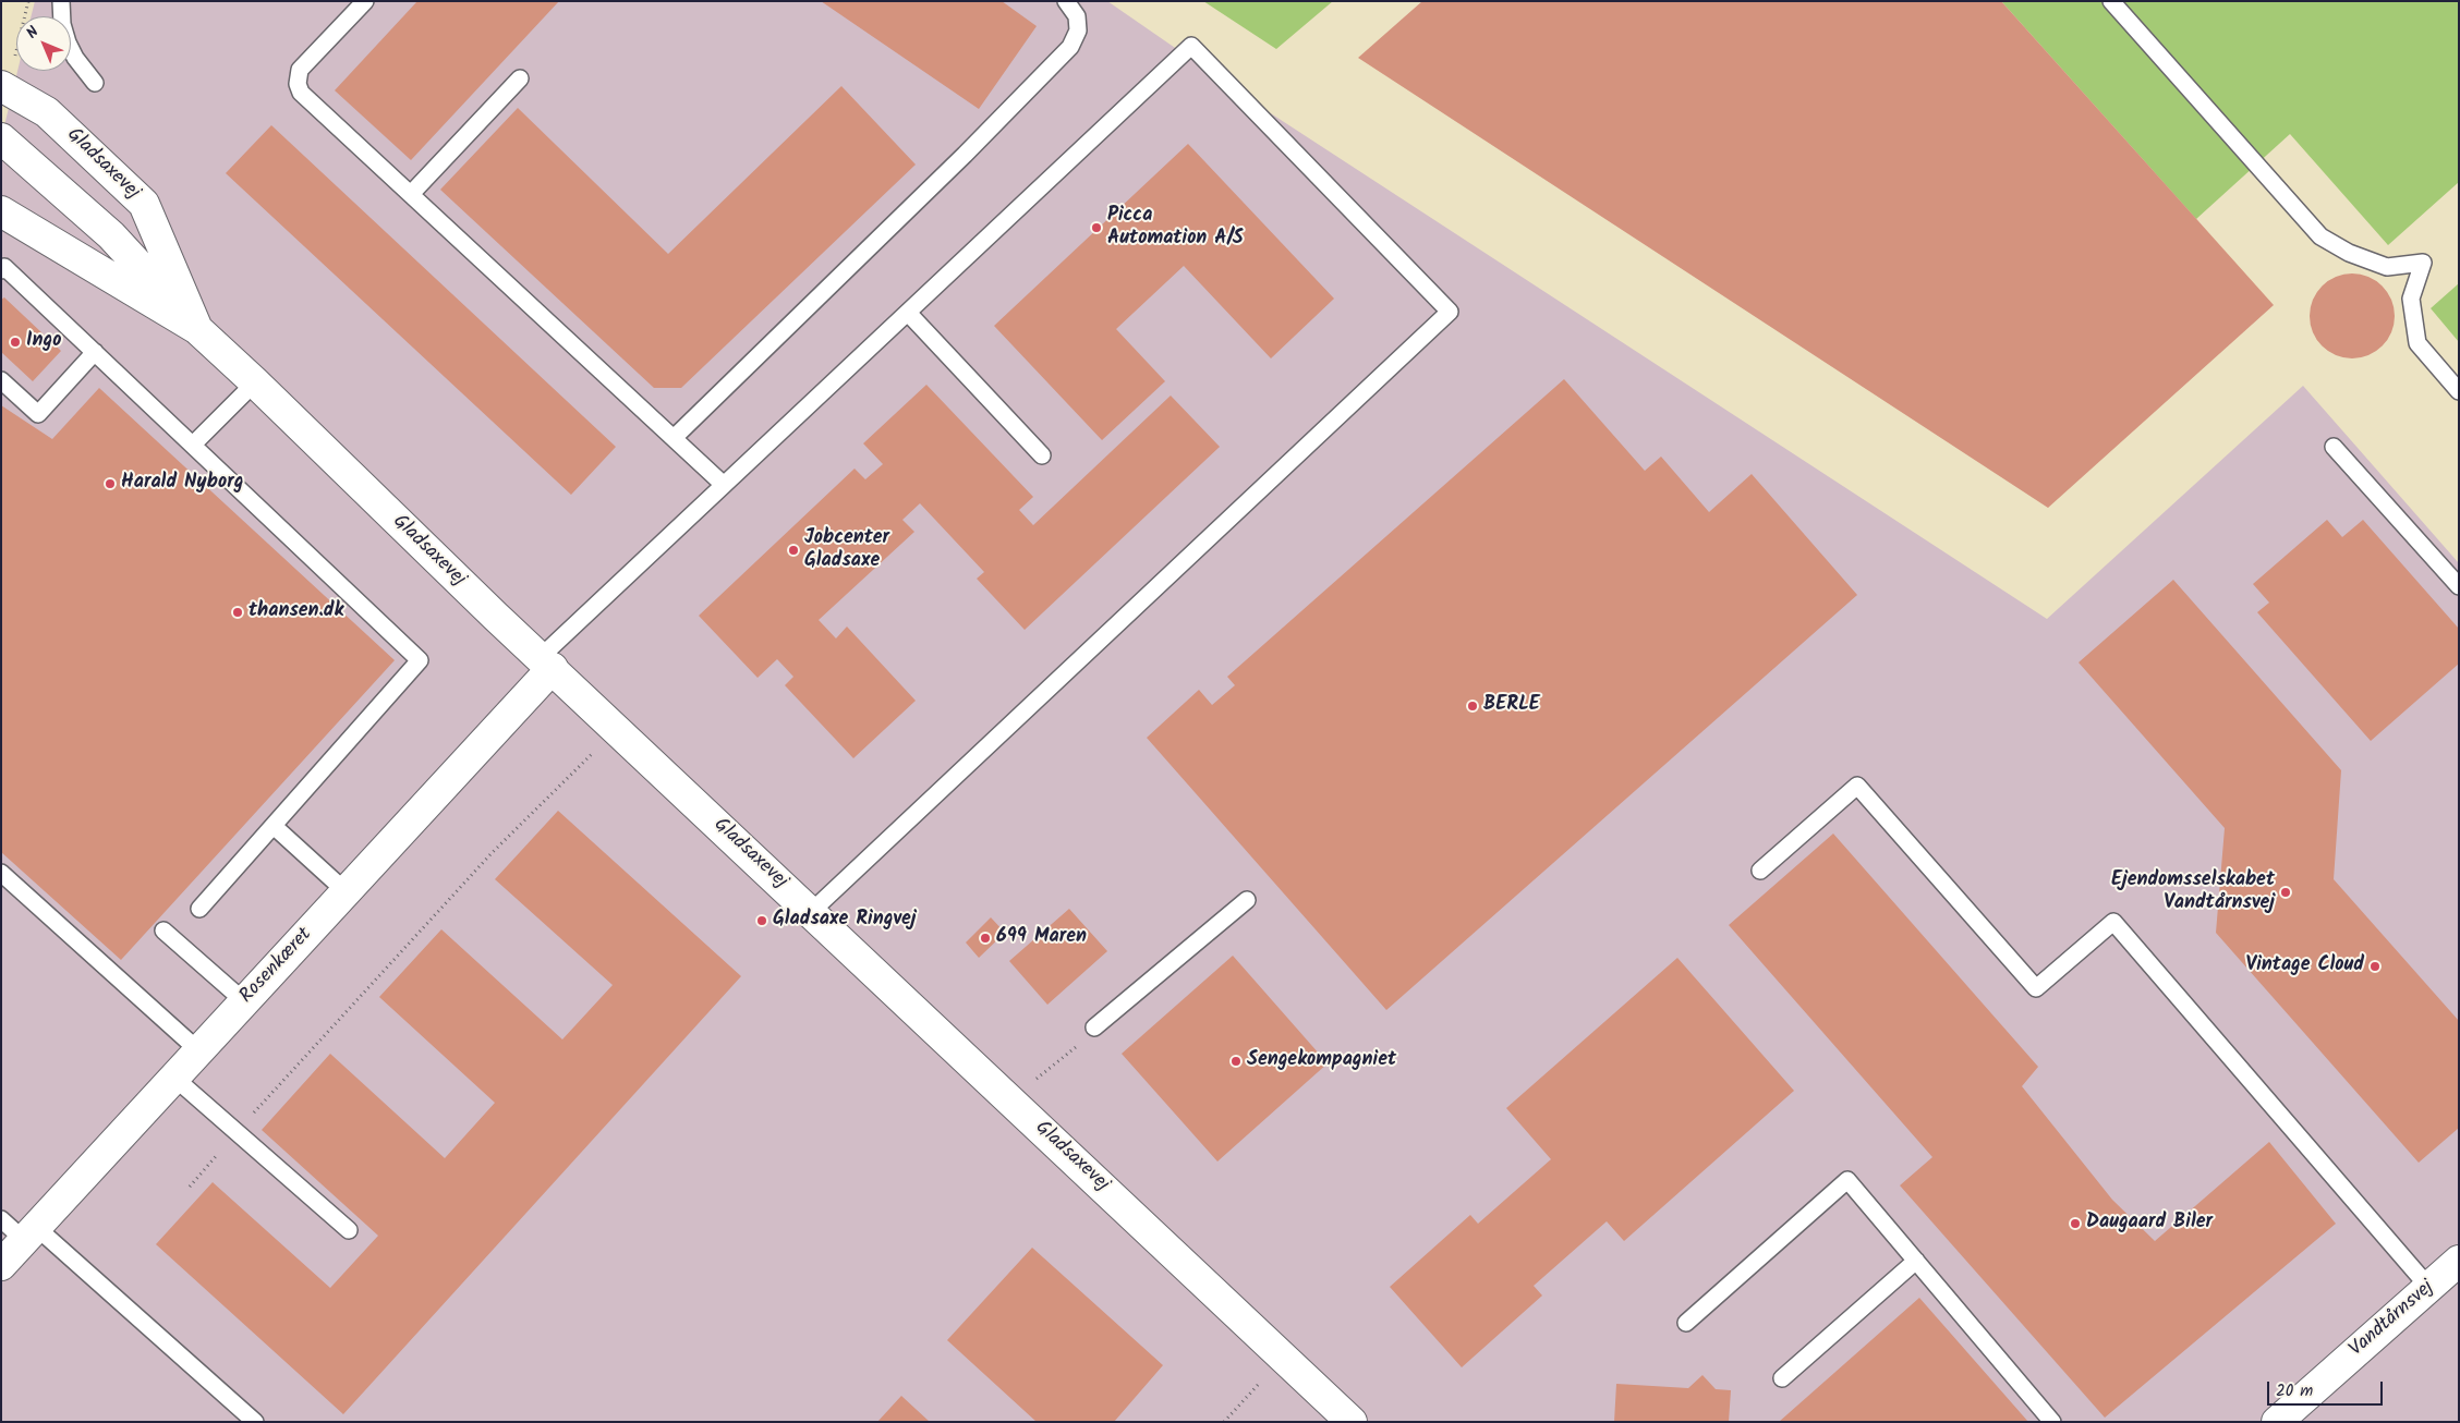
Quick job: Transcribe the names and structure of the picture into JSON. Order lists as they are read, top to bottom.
{
  "streets": {
    "street": ["Gladsaxevej", "Rosenkæret", "Vandtårnsvej"]
  },
  "crossings": [
    ["Gladsaxevej", "Rosenkæret"]
  ],
  "places": [
    "Picca Automation A/S",
    "Ingo",
    "Harald Nyborg",
    "Jobcenter Gladsaxe",
    "thansen.dk",
    "BERLE",
    "Ejendomsselskabet Vandtårnsvej",
    "Gladsaxe Ringvej",
    "699 Maren",
    "Vintage Cloud",
    "Sengekompagniet",
    "Daugaard Biler"
  ],
  "scale_bar": "20 m",
  "north": "top left"
}
